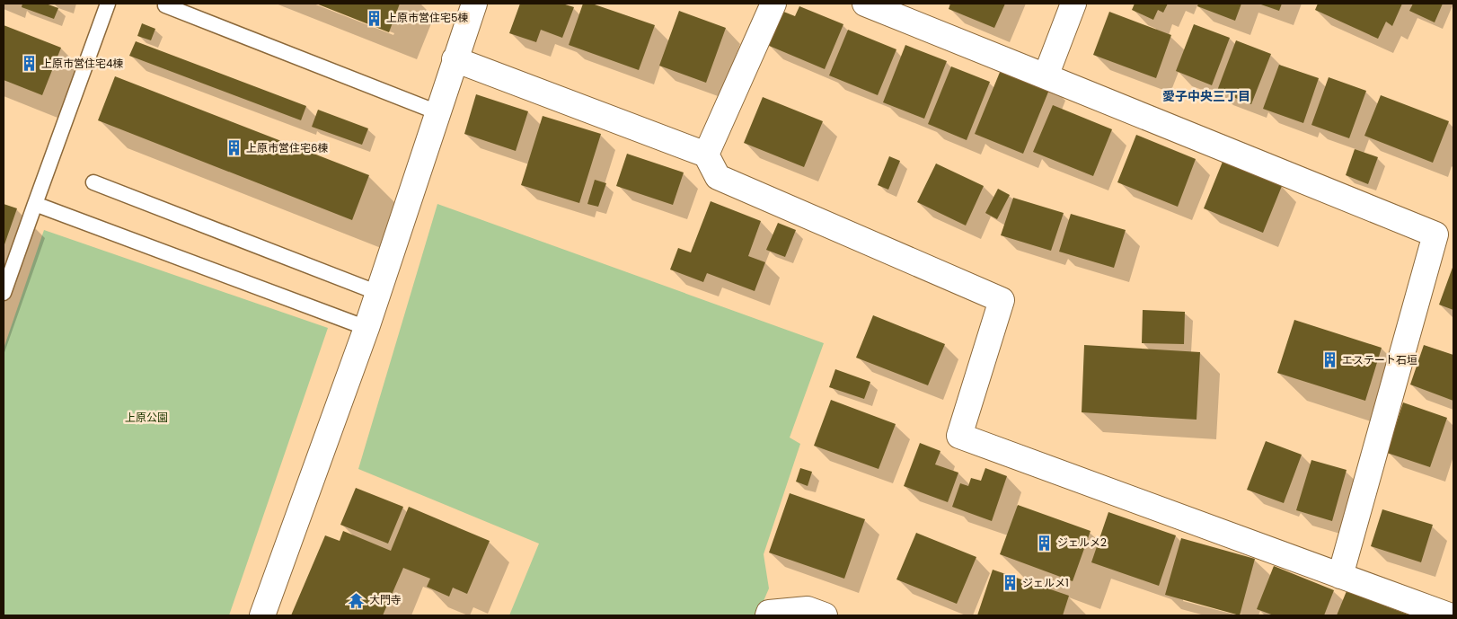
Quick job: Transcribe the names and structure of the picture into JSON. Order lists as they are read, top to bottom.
{
  "districts": ["愛子中央三丁目"],
  "parks": ["上原公園"],
  "places": {
    "building": [
      "上原市営住宅5棟",
      "上原市営住宅4棟",
      "上原市営住宅6棟",
      "エステート石垣",
      "ジェルメ2",
      "ジェルメ1"
    ],
    "temple": ["大門寺"]
  }
}
